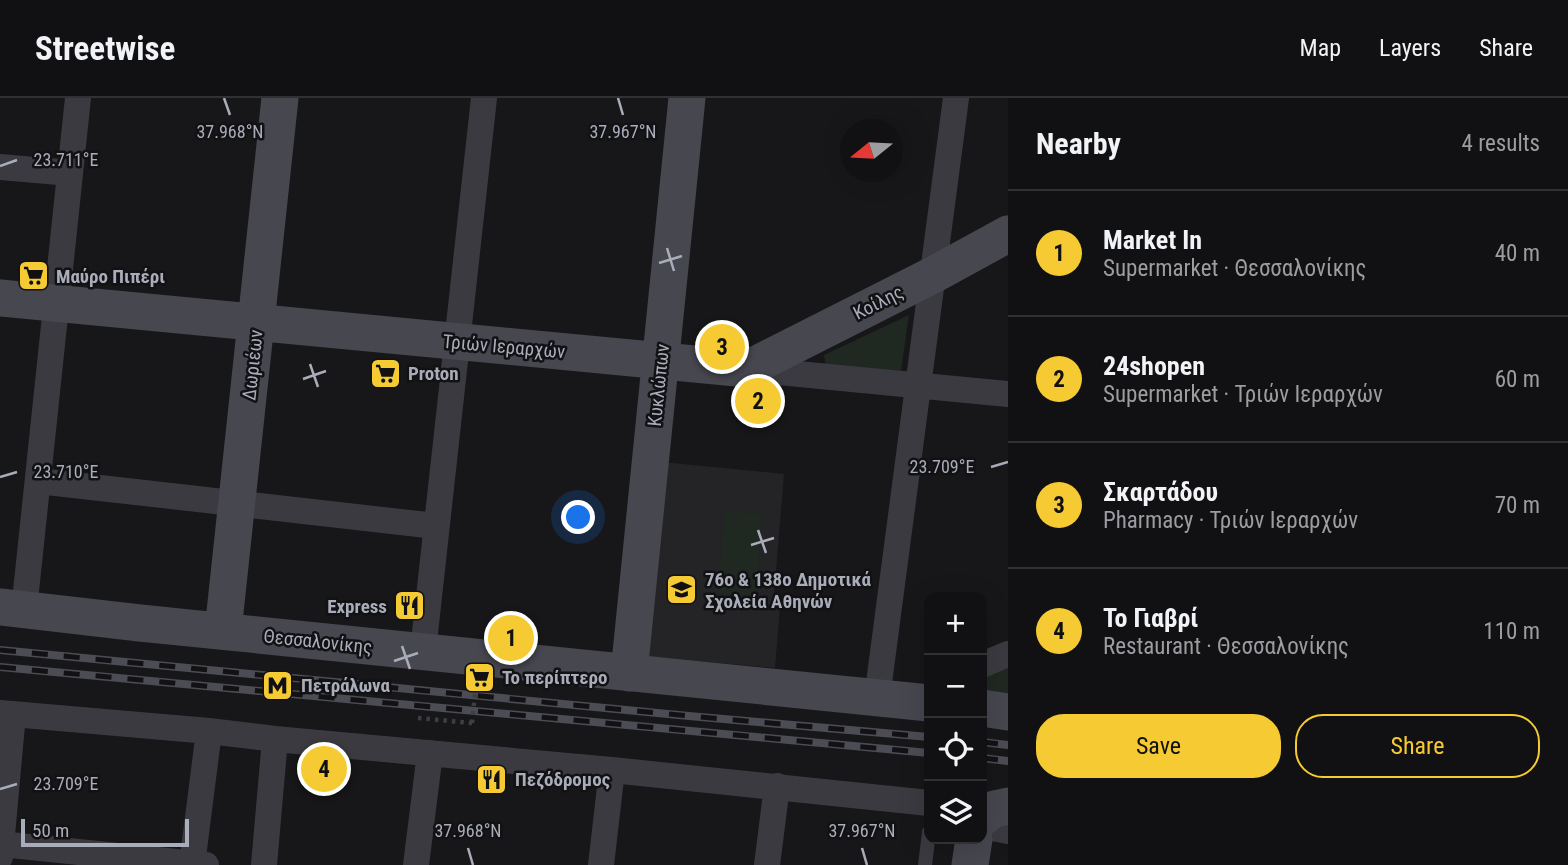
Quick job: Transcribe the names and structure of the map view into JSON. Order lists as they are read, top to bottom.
{
  "streets": {
    "street": [
      "Κοίλης",
      "Τριών Ιεραρχών",
      "Δωριέων",
      "Κυκλώπων",
      "Θεσσαλονίκης"
    ]
  },
  "crossings": [
    ["Κοίλης", "Τριών Ιεραρχών"],
    ["Τριών Ιεραρχών", "Δωριέων"],
    ["Τριών Ιεραρχών", "Κυκλώπων"],
    ["Δωριέων", "Θεσσαλονίκης"],
    ["Κυκλώπων", "Θεσσαλονίκης"]
  ],
  "places": {
    "supermarket": ["Μαύρο Πιπέρι", "Proton", "Το περίπτερο"],
    "school or university": ["76ο & 138ο Δημοτικά Σχολεία Αθηνών"],
    "restaurant": ["Express", "Πεζόδρομος"],
    "metro station": ["Πετράλωνα"]
  },
  "scale_bar": "50 m",
  "north": "left",
  "page": {
    "header": "Streetwise",
    "nav": ["Map", "Layers", "Share"],
    "heading": ["Nearby", "4 results"],
    "list": [
      {
        "mark": "1",
        "name": "Market In",
        "note": "Supermarket · Θεσσαλονίκης",
        "value": "40 m"
      },
      {
        "mark": "2",
        "name": "24shopen",
        "note": "Supermarket · Τριών Ιεραρχών",
        "value": "60 m"
      },
      {
        "mark": "3",
        "name": "Σκαρτάδου",
        "note": "Pharmacy · Τριών Ιεραρχών",
        "value": "70 m"
      },
      {
        "mark": "4",
        "name": "Το Γιαβρί",
        "note": "Restaurant · Θεσσαλονίκης",
        "value": "110 m"
      }
    ],
    "pins": [
      "3",
      "2",
      "1",
      "4"
    ],
    "map_buttons": ["+", "−"],
    "buttons": ["Save", "Share"],
    "scale": "50 m"
  },
  "coordinates": [
    "37.968°N",
    "37.967°N",
    "23.711°E",
    "23.709°E",
    "23.710°E"
  ]
}
